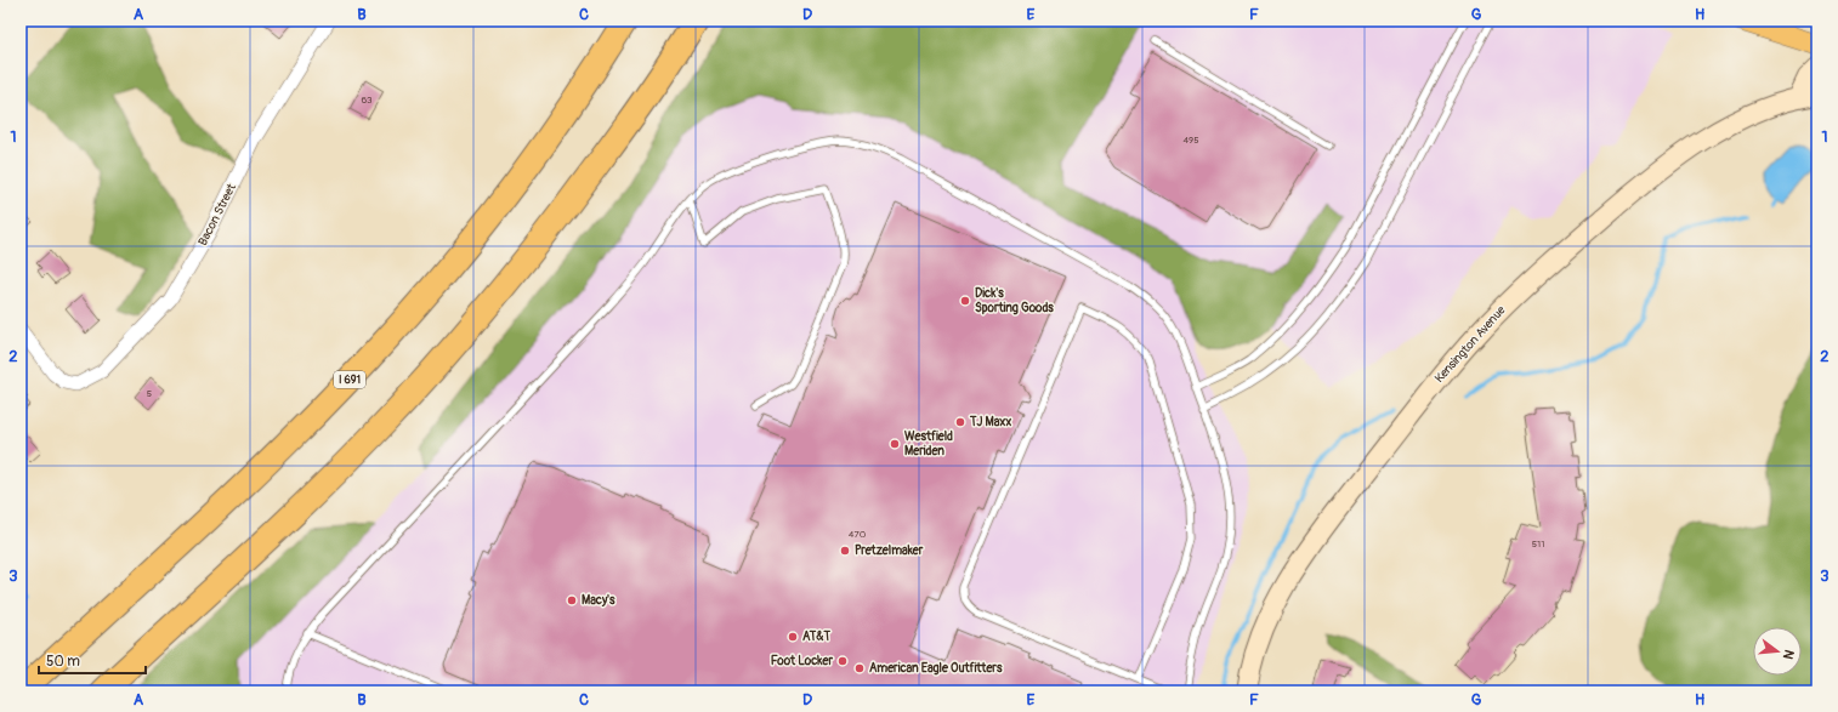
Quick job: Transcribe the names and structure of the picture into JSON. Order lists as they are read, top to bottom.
{
  "streets": {
    "highway": ["I 691"],
    "main road": ["Kensington Avenue"],
    "street": ["Bacon Street"]
  },
  "places": [
    "Dick's Sporting Goods",
    "TJ Maxx",
    "Westfield Meriden",
    "Pretzelmaker",
    "Macy's",
    "AT&T",
    "Foot Locker",
    "American Eagle Outfitters"
  ],
  "house_numbers": [
    "63",
    "495",
    "5",
    "470",
    "511"
  ],
  "scale_bar": "50 m",
  "north": "right",
  "grid": {
    "columns": [
      "A",
      "B",
      "C",
      "D",
      "E",
      "F",
      "G",
      "H"
    ],
    "rows": ["1", "2", "3"]
  }
}
